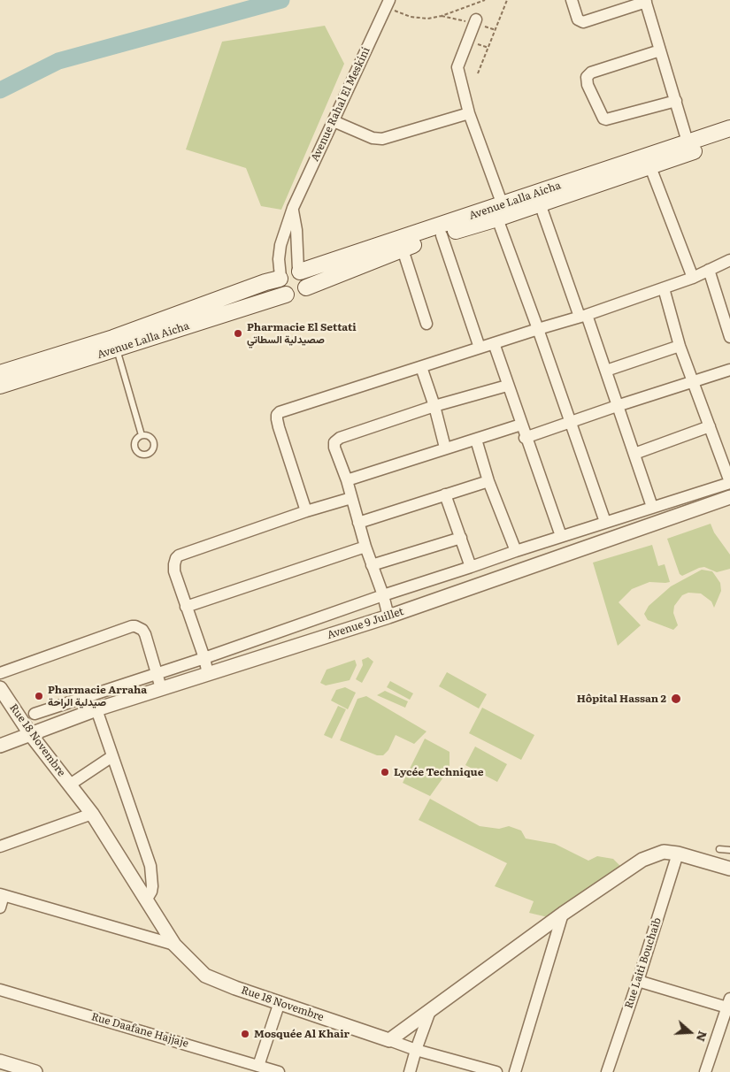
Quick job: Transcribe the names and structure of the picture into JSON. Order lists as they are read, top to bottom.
{
  "streets": {
    "main road": ["Avenue Lalla Aicha"],
    "street": [
      "Avenue Rahal El Meskini",
      "Avenue 9 Juillet",
      "Rue 18 Novembre",
      "Rue Laiti Bouchaib",
      "Rue Daafane Hajjaje"
    ]
  },
  "crossings": [
    ["Avenue Rahal El Meskini", "Avenue Lalla Aicha"],
    ["Avenue 9 Juillet", "Rue 18 Novembre"]
  ],
  "places": [
    "Pharmacie El Settati صصيدلية السطاتي",
    "Pharmacie Arraha صيدلية الراحة",
    "Hôpital Hassan 2",
    "Lycée Technique",
    "Mosquée Al Khair"
  ],
  "north": "right"
}
